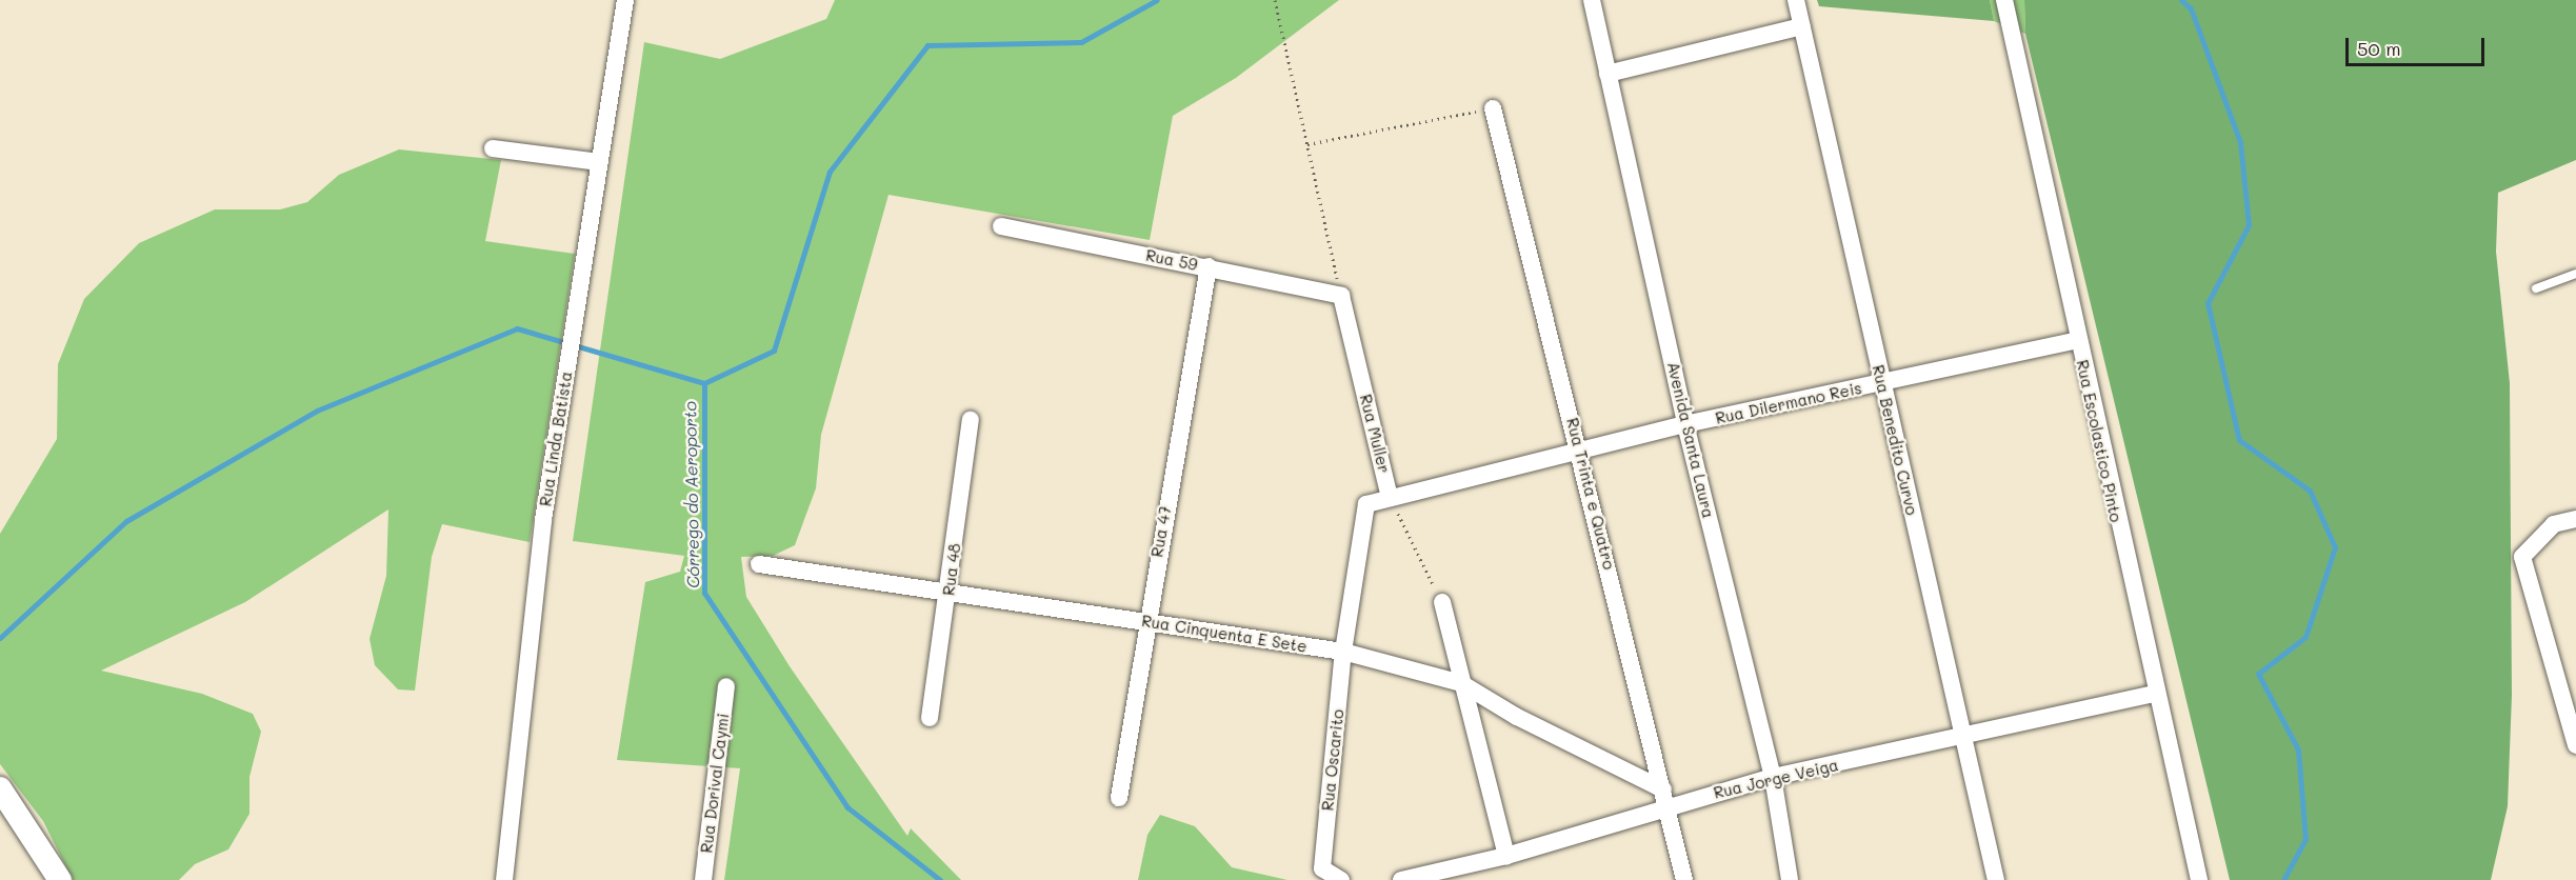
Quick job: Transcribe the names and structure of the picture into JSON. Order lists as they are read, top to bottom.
{
  "streets": {
    "street": [
      "Rua 59",
      "Rua Dilermano Reis",
      "Rua Muller",
      "Rua Linda Batista",
      "Avenida Santa Laura",
      "Rua Benedito Curvo",
      "Rua Escolastico Pinto",
      "Rua Trinta e Quatro",
      "Rua 47",
      "Rua 48",
      "Rua Cinquenta E Sete",
      "Rua Oscarito",
      "Rua Jorge Veiga",
      "Rua Dorival Caymi"
    ]
  },
  "crossings": [
    ["Rua 59", "Rua Muller"],
    ["Rua 59", "Rua 47"],
    ["Rua Dilermano Reis", "Rua Muller"],
    ["Rua Dilermano Reis", "Avenida Santa Laura"],
    ["Rua Dilermano Reis", "Rua Benedito Curvo"],
    ["Rua Dilermano Reis", "Rua Escolastico Pinto"],
    ["Rua Dilermano Reis", "Rua Trinta e Quatro"],
    ["Rua Dilermano Reis", "Rua Oscarito"],
    ["Rua Muller", "Rua Oscarito"],
    ["Avenida Santa Laura", "Rua Jorge Veiga"],
    ["Rua Benedito Curvo", "Rua Jorge Veiga"],
    ["Rua Escolastico Pinto", "Rua Jorge Veiga"],
    ["Rua Trinta e Quatro", "Rua Cinquenta E Sete"],
    ["Rua Trinta e Quatro", "Rua Jorge Veiga"],
    ["Rua 47", "Rua Cinquenta E Sete"],
    ["Rua 48", "Rua Cinquenta E Sete"],
    ["Rua Cinquenta E Sete", "Rua Oscarito"],
    ["Rua Cinquenta E Sete", "Rua Jorge Veiga"]
  ],
  "water": ["Córrego do Aeroporto"],
  "scale_bar": "50 m"
}
